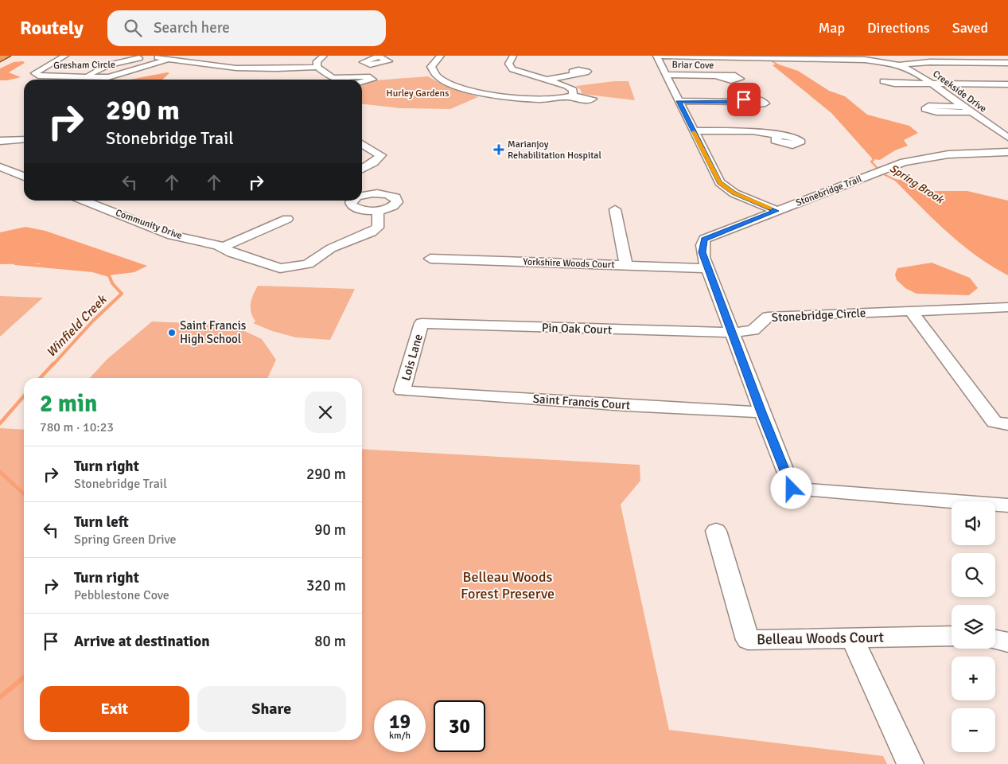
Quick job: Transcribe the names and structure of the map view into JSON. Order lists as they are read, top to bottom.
{
  "streets": {
    "street": [
      "Gresham Circle",
      "Briar Cove",
      "Creekside Drive",
      "Stonebridge Trail",
      "Community Drive",
      "Yorkshire Woods Court",
      "Stonebridge Circle",
      "Pin Oak Court",
      "Lois Lane",
      "Saint Francis Court",
      "Belleau Woods Court"
    ]
  },
  "crossings": [
    ["Stonebridge Trail", "Yorkshire Woods Court"],
    ["Stonebridge Trail", "Stonebridge Circle"],
    ["Stonebridge Trail", "Pin Oak Court"],
    ["Stonebridge Trail", "Saint Francis Court"],
    ["Stonebridge Circle", "Pin Oak Court"],
    ["Pin Oak Court", "Lois Lane"],
    ["Lois Lane", "Saint Francis Court"]
  ],
  "water": ["Spring Brook", "Winfield Creek"],
  "parks": ["Hurley Gardens", "Belleau Woods Forest Preserve"],
  "places": {
    "health": ["Marianjoy Rehabilitation Hospital"],
    "other": ["Saint Francis High School"]
  },
  "page": {
    "header": "Routely",
    "search": "Search here",
    "nav": ["Map", "Directions", "Saved"],
    "turn": ["290 m", "Stonebridge Trail"],
    "heading": ["2 min", "780 m · 10:23"],
    "list": [
      {
        "name": "Turn right",
        "note": "Stonebridge Trail",
        "value": "290 m"
      },
      {
        "name": "Turn left",
        "note": "Spring Green Drive",
        "value": "90 m"
      },
      {
        "name": "Turn right",
        "note": "Pebblestone Cove",
        "value": "320 m"
      },
      {
        "name": "Arrive at destination",
        "value": "80 m"
      }
    ],
    "map_buttons": ["+", "−"],
    "buttons": ["Exit", "Share"],
    "speed": "19 km/h",
    "limit": "30"
  }
}
